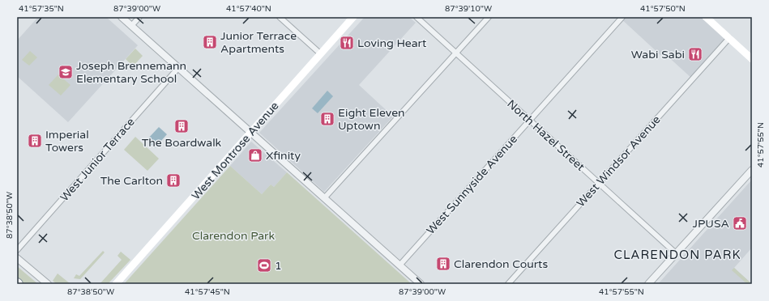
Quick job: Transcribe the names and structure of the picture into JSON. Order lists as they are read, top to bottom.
{
  "streets": {
    "main road": ["West Montrose Avenue"],
    "street": [
      "North Hazel Street",
      "West Junior Terrace",
      "West Windsor Avenue",
      "West Sunnyside Avenue"
    ]
  },
  "crossings": [
    ["North Hazel Street", "West Windsor Avenue"],
    ["North Hazel Street", "West Sunnyside Avenue"]
  ],
  "districts": ["CLARENDON PARK"],
  "parks": ["Clarendon Park"],
  "places": {
    "building": [
      "Junior Terrace Apartments",
      "Eight Eleven Uptown",
      "The Boardwalk",
      "Imperial Towers",
      "The Carlton",
      "Clarendon Courts"
    ],
    "restaurant": ["Loving Heart", "Wabi Sabi"],
    "school or university": ["Joseph Brennemann Elementary School"],
    "shop": ["Xfinity"],
    "public building": ["JPUSA"],
    "sports": ["1"]
  },
  "coordinates": [
    "41°57'35\"N",
    "87°39'00\"W",
    "41°57'40\"N",
    "87°39'10\"W",
    "41°57'50\"N",
    "41°57'55\"N",
    "87°38'50\"W",
    "41°57'45\"N"
  ]
}
